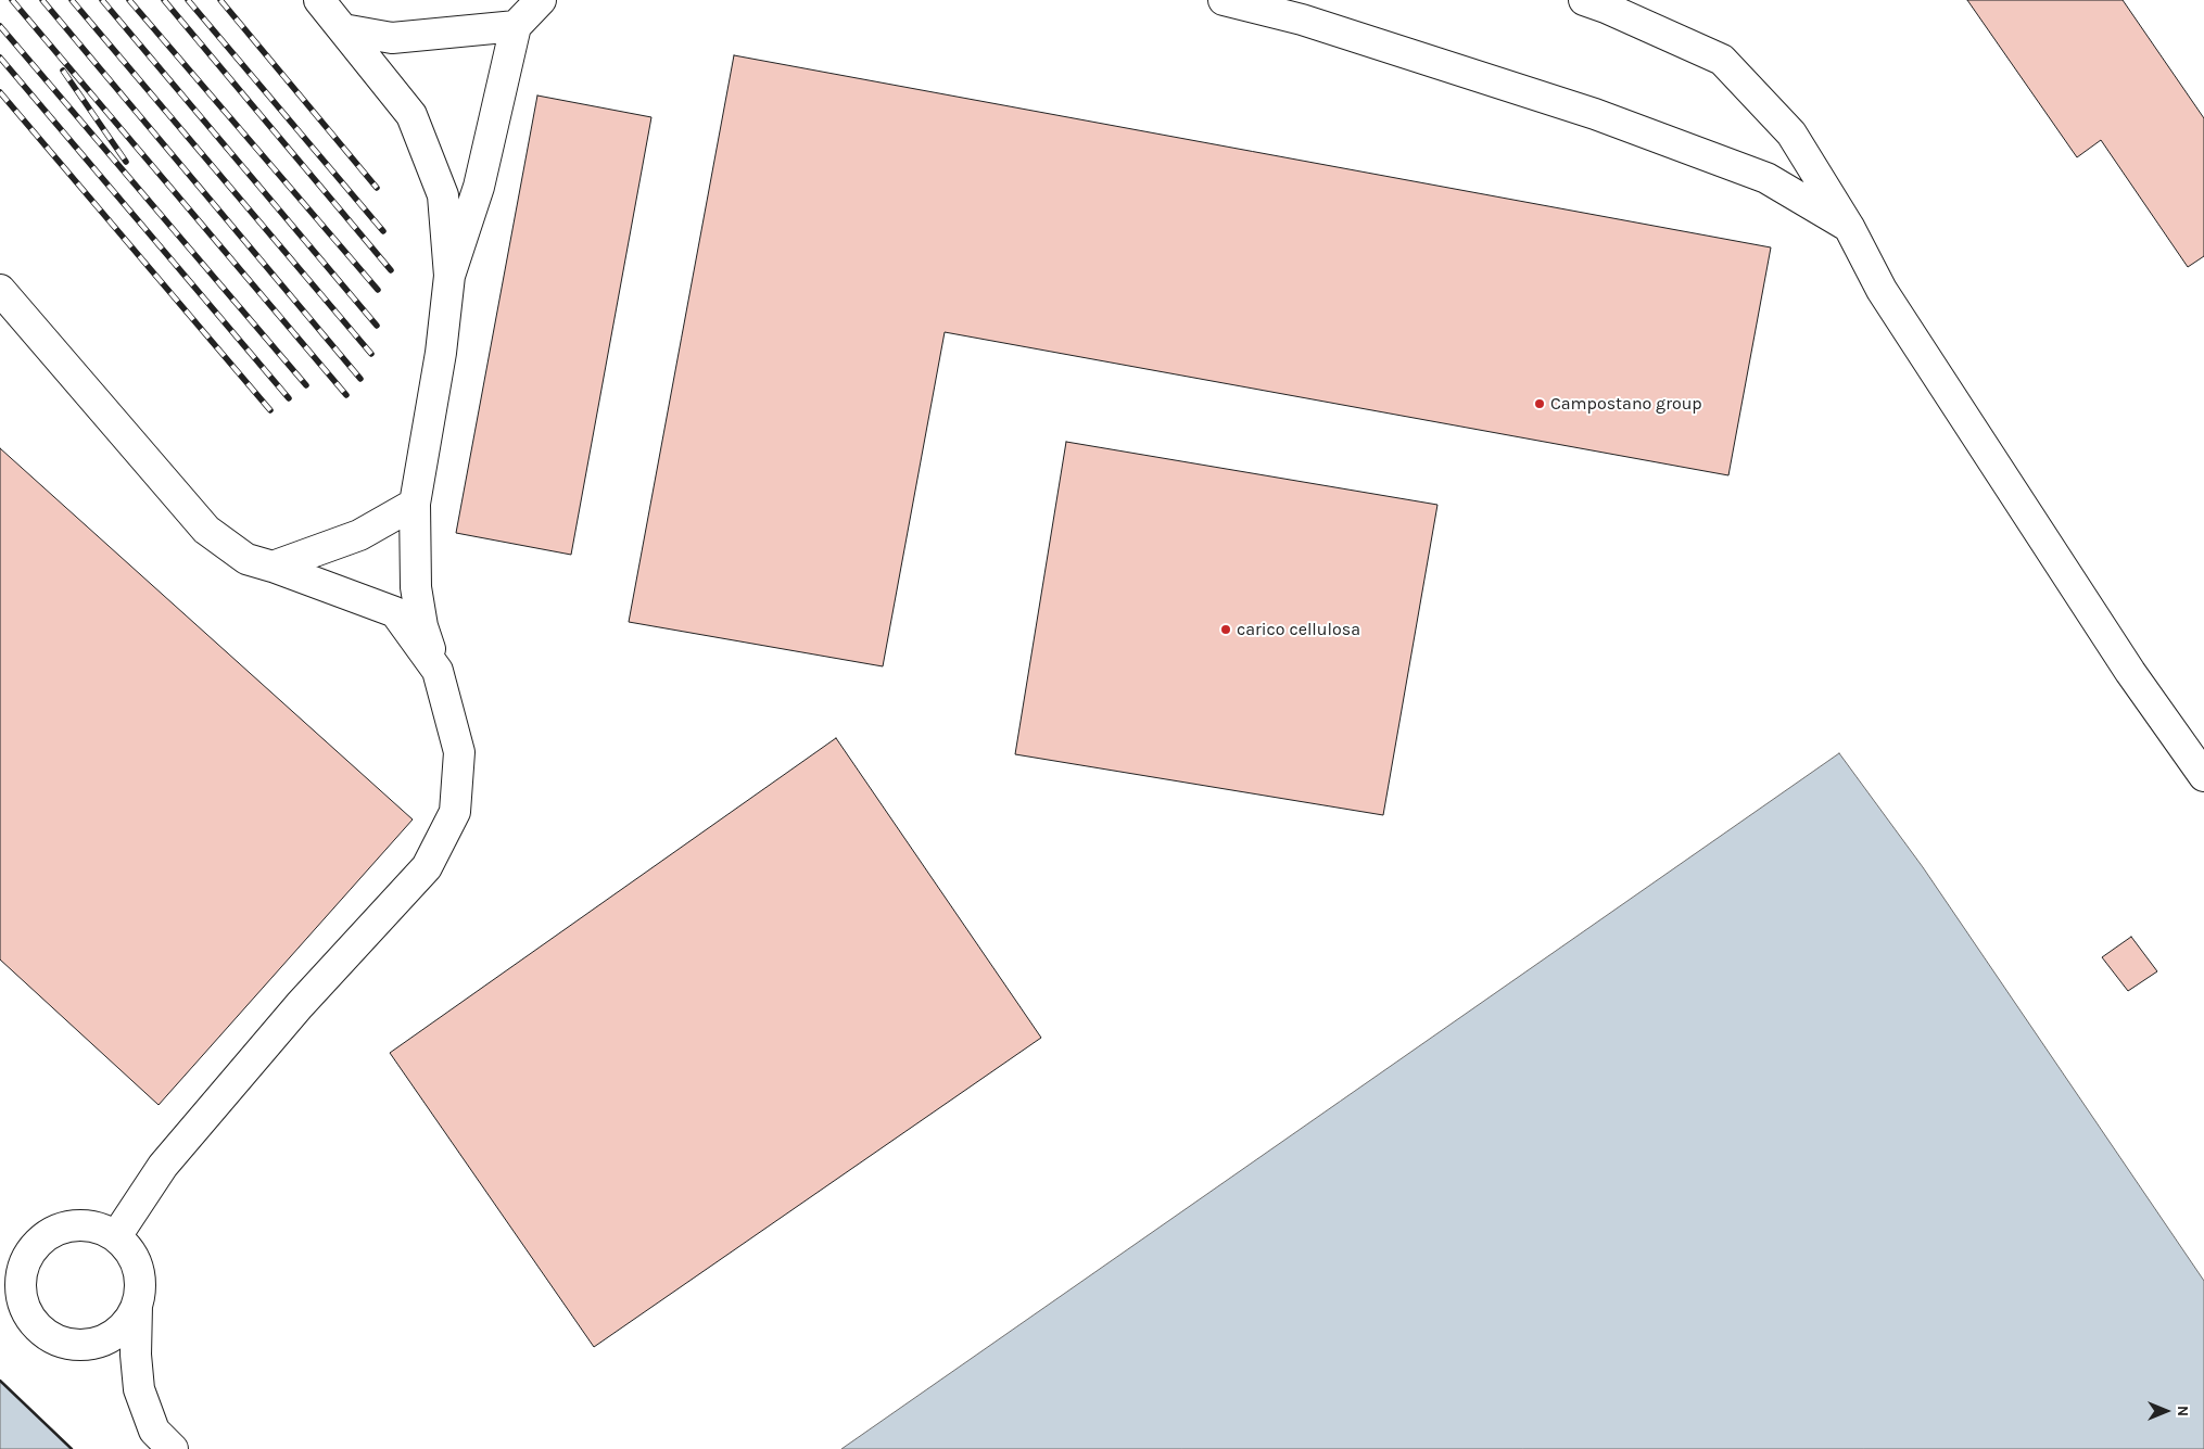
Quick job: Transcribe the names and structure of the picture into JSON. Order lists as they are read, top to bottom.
{
  "places": ["Campostano group", "carico cellulosa"],
  "north": "right"
}
